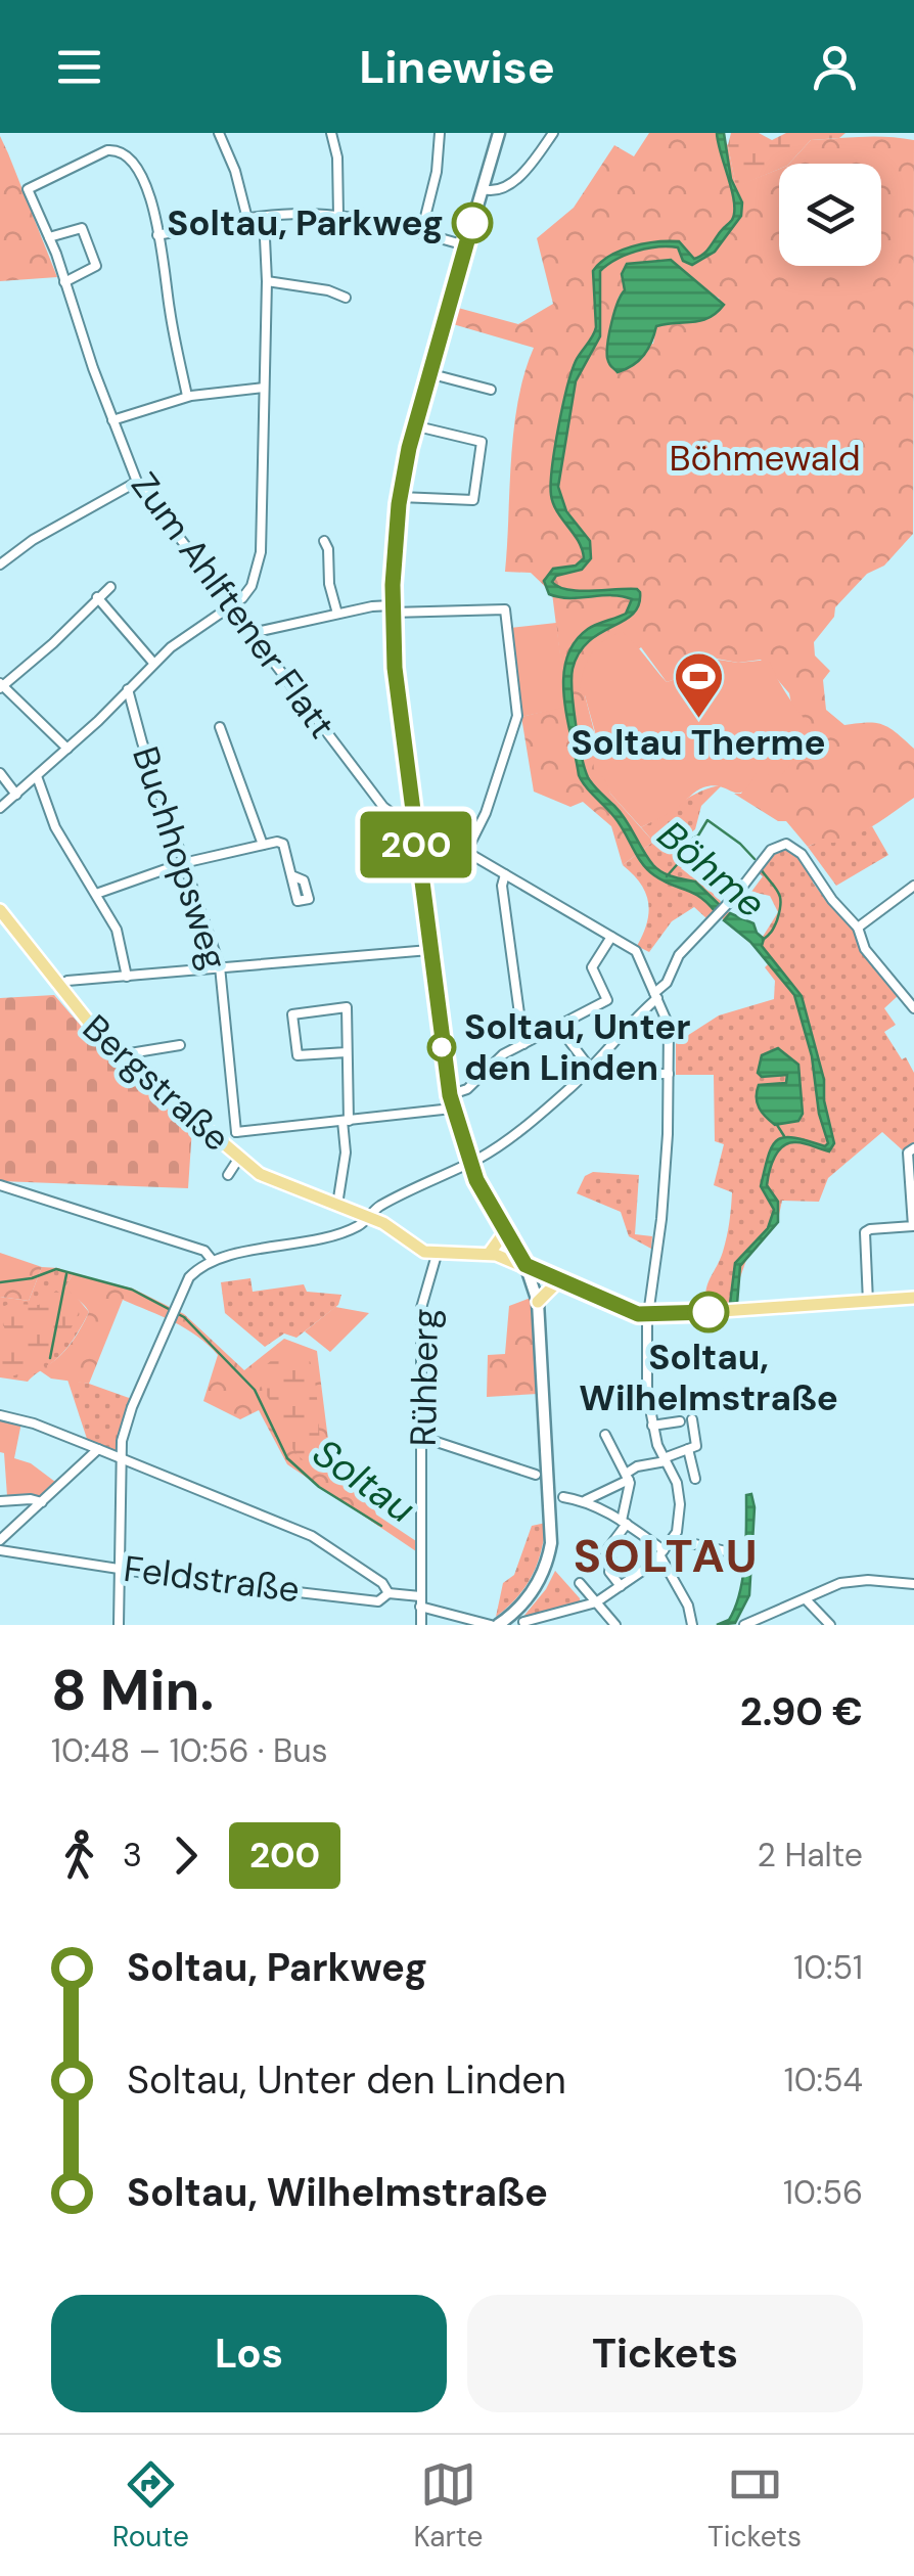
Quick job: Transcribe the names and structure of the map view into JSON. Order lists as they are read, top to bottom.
{
  "streets": {
    "main road": ["Bergstraße"],
    "street": [
      "Zum Ahlftener Flatt",
      "Buchhopsweg",
      "Rühberg",
      "Feldstraße"
    ]
  },
  "crossings": [
    ["Bergstraße", "Rühberg"],
    ["Rühberg", "Feldstraße"]
  ],
  "districts": ["SOLTAU"],
  "water": ["Böhme", "Soltau"],
  "parks": ["Böhmewald"],
  "places": {
    "other": ["Soltau, Parkweg", "Soltau, Unter den Linden", "Soltau, Wilhelmstraße"],
    "sports": ["Soltau Therme"]
  },
  "lines": ["bus line 200"],
  "page": {
    "header": "Linewise",
    "on_map": "200",
    "heading": ["8 Min.", "10:48 – 10:56 · Bus", "2.90 €"],
    "legs": ["3", "200", "2 Halte"],
    "list": [
      {
        "name": "Soltau, Parkweg",
        "value": "10:51"
      },
      {
        "name": "Soltau, Unter den Linden",
        "value": "10:54"
      },
      {
        "name": "Soltau, Wilhelmstraße",
        "value": "10:56"
      }
    ],
    "buttons": ["Los", "Tickets"],
    "tabs": ["Route", "Karte", "Tickets"]
  }
}
